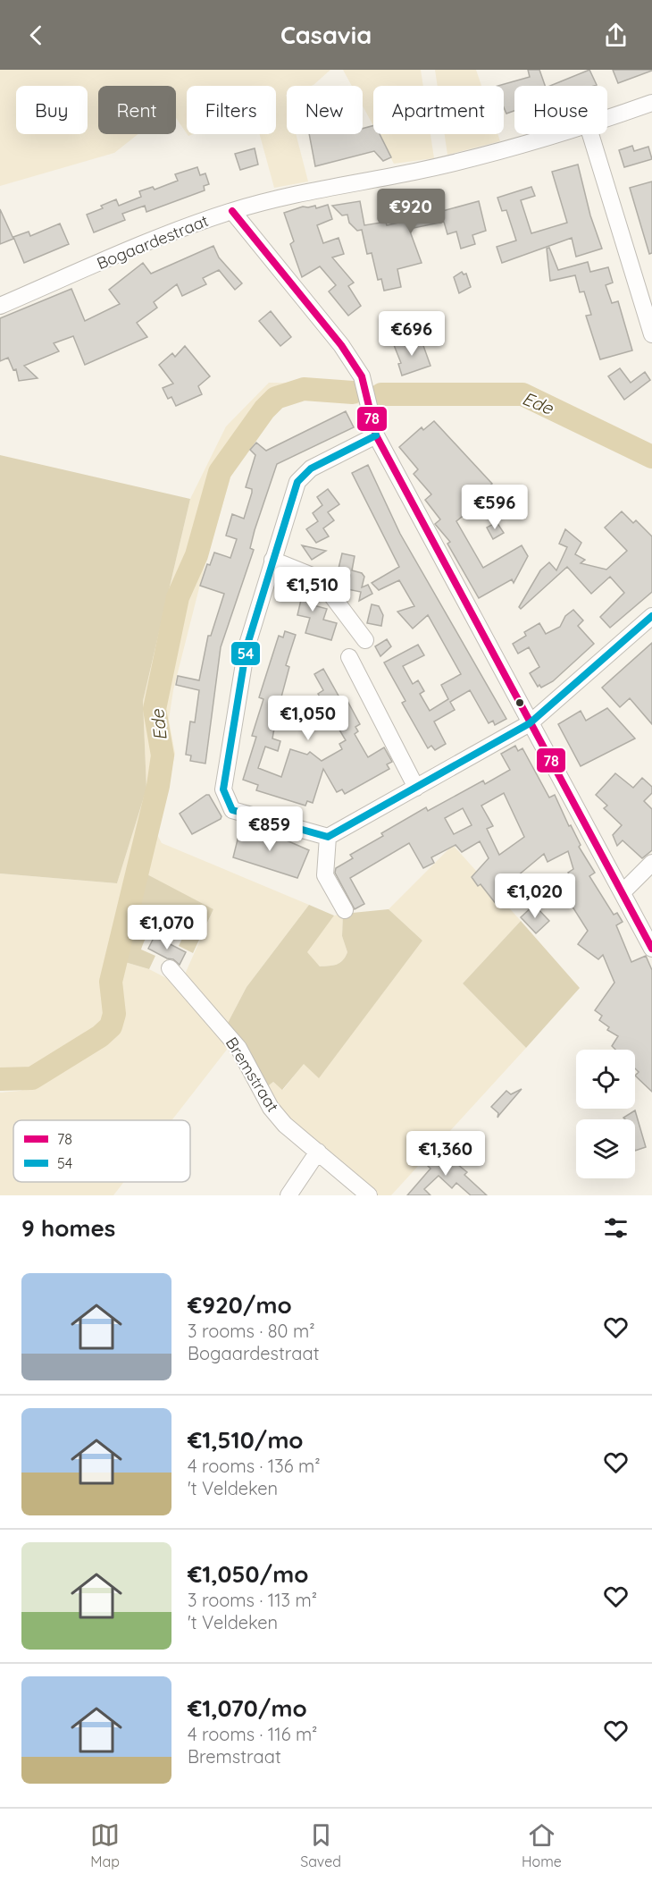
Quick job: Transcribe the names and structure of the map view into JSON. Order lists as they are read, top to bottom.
{
  "streets": {
    "street": ["Bogaardestraat", "Bremstraat"]
  },
  "water": ["Ede"],
  "lines": ["transit line 78", "transit line 54"],
  "legend": ["78", "54"],
  "page": {
    "header": "Casavia",
    "chip": [
      "Buy",
      "Rent",
      "Filters",
      "New",
      "Apartment",
      "House"
    ],
    "price": [
      "€920",
      "€696",
      "€596",
      "€1,510",
      "€1,050",
      "€859",
      "€1,020",
      "€1,070",
      "€1,360"
    ],
    "heading": "9 homes",
    "list": [
      {
        "name": "€920/mo",
        "note": "3 rooms · 80 m² · Bogaardestraat"
      },
      {
        "name": "€1,510/mo",
        "note": "4 rooms · 136 m² · 't Veldeken"
      },
      {
        "name": "€1,050/mo",
        "note": "3 rooms · 113 m² · 't Veldeken"
      },
      {
        "name": "€1,070/mo",
        "note": "4 rooms · 116 m² · Bremstraat"
      }
    ],
    "tabs": ["Map", "Saved", "Home"]
  }
}
